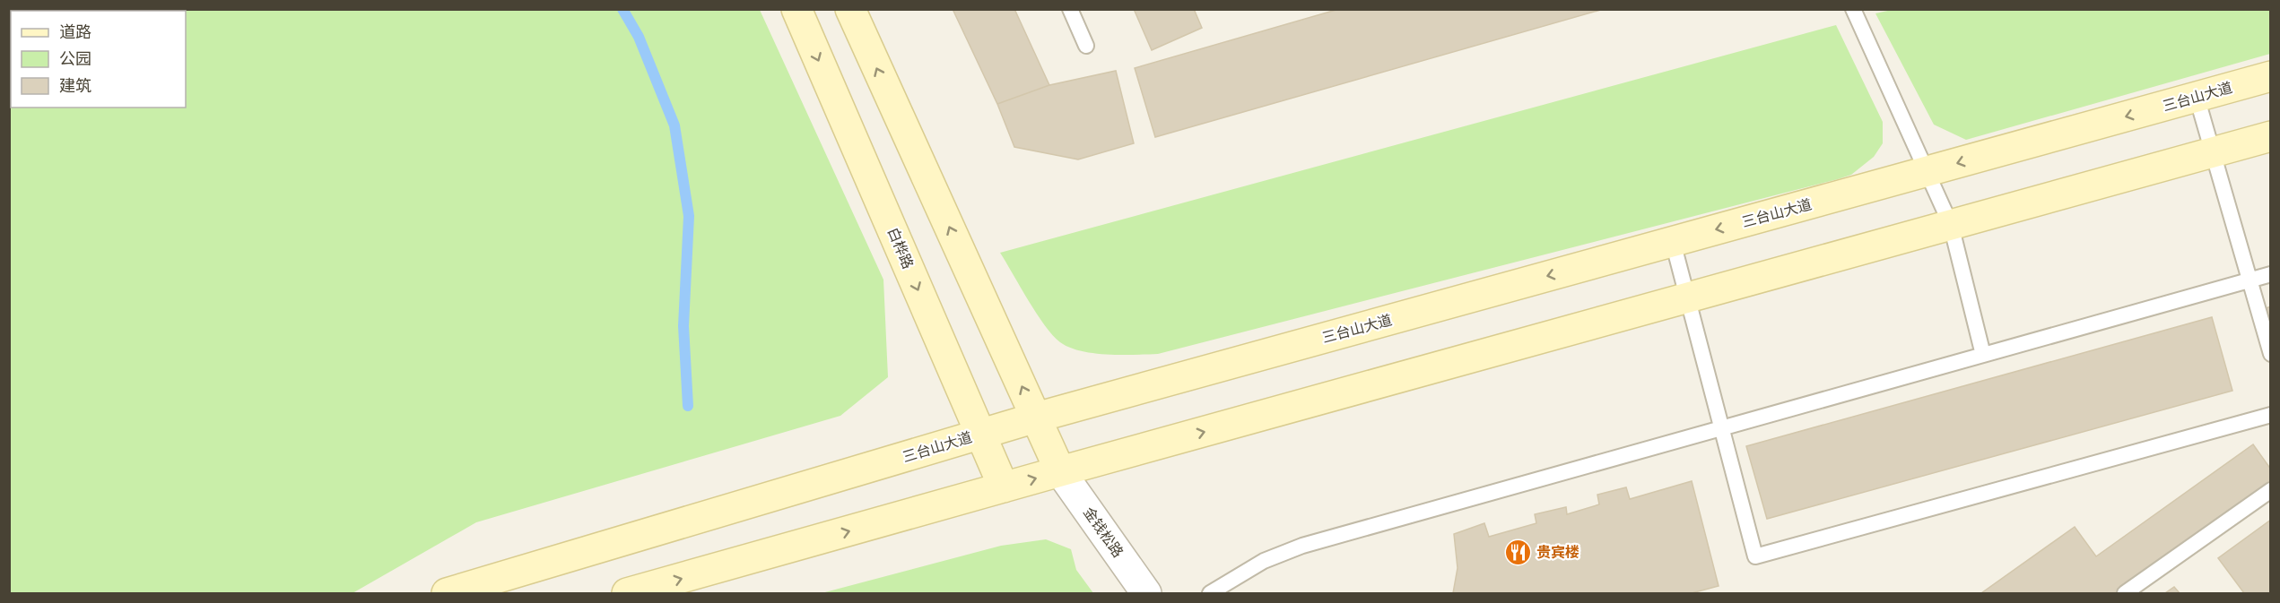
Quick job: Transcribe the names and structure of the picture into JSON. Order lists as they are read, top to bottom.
{
  "streets": {
    "main road": ["三台山大道", "白桦路"],
    "street": ["金钱松路"]
  },
  "crossings": [
    ["三台山大道", "白桦路"]
  ],
  "places": {
    "restaurant": ["贵宾楼"]
  },
  "legend": ["道路", "公园", "建筑"]
}
